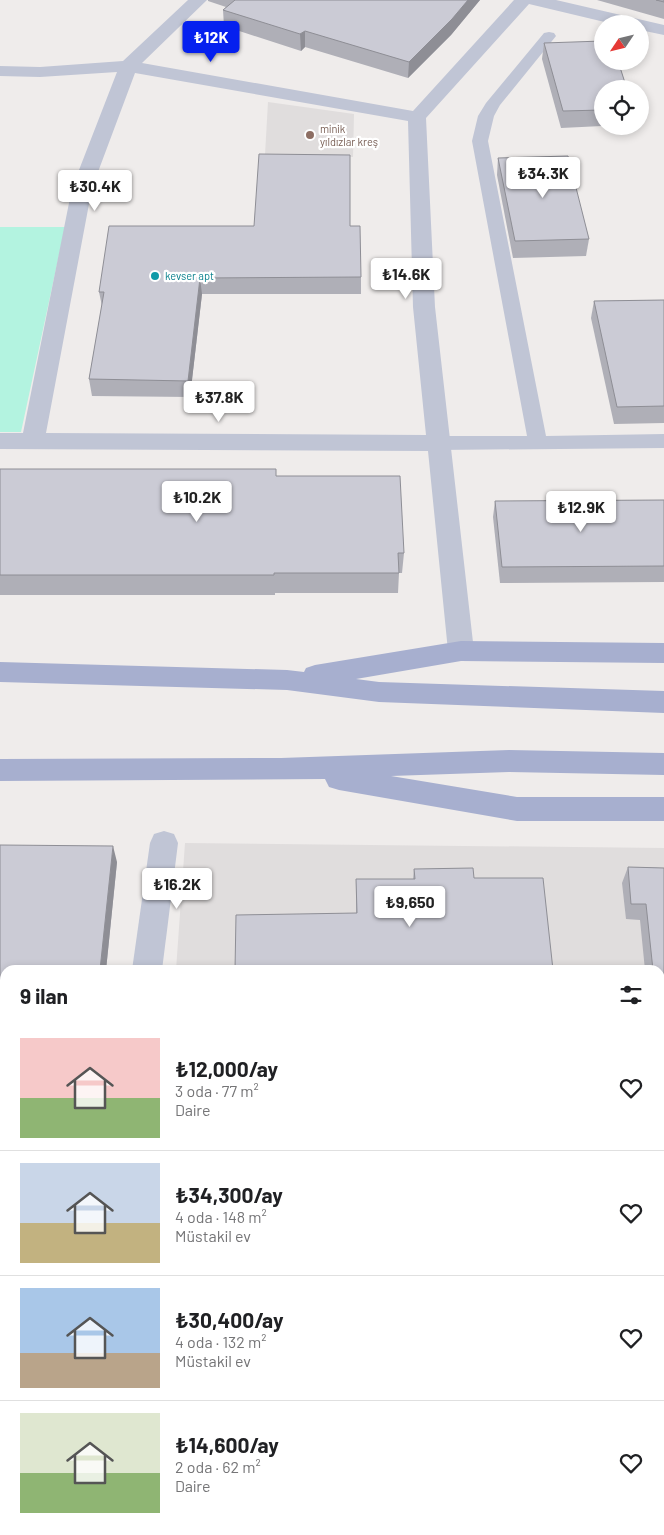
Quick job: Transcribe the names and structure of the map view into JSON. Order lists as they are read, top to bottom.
{
  "places": ["minik yıldızlar kreş", "kevser apt"],
  "north": "bottom left",
  "page": {
    "price": [
      "₺12K",
      "₺34.3K",
      "₺30.4K",
      "₺14.6K",
      "₺37.8K",
      "₺10.2K",
      "₺12.9K",
      "₺16.2K",
      "₺9,650"
    ],
    "heading": "9 ilan",
    "list": [
      {
        "name": "₺12,000/ay",
        "note": "3 oda · 77 m² · Daire"
      },
      {
        "name": "₺34,300/ay",
        "note": "4 oda · 148 m² · Müstakil ev"
      },
      {
        "name": "₺30,400/ay",
        "note": "4 oda · 132 m² · Müstakil ev"
      },
      {
        "name": "₺14,600/ay",
        "note": "2 oda · 62 m² · Daire"
      }
    ]
  }
}
